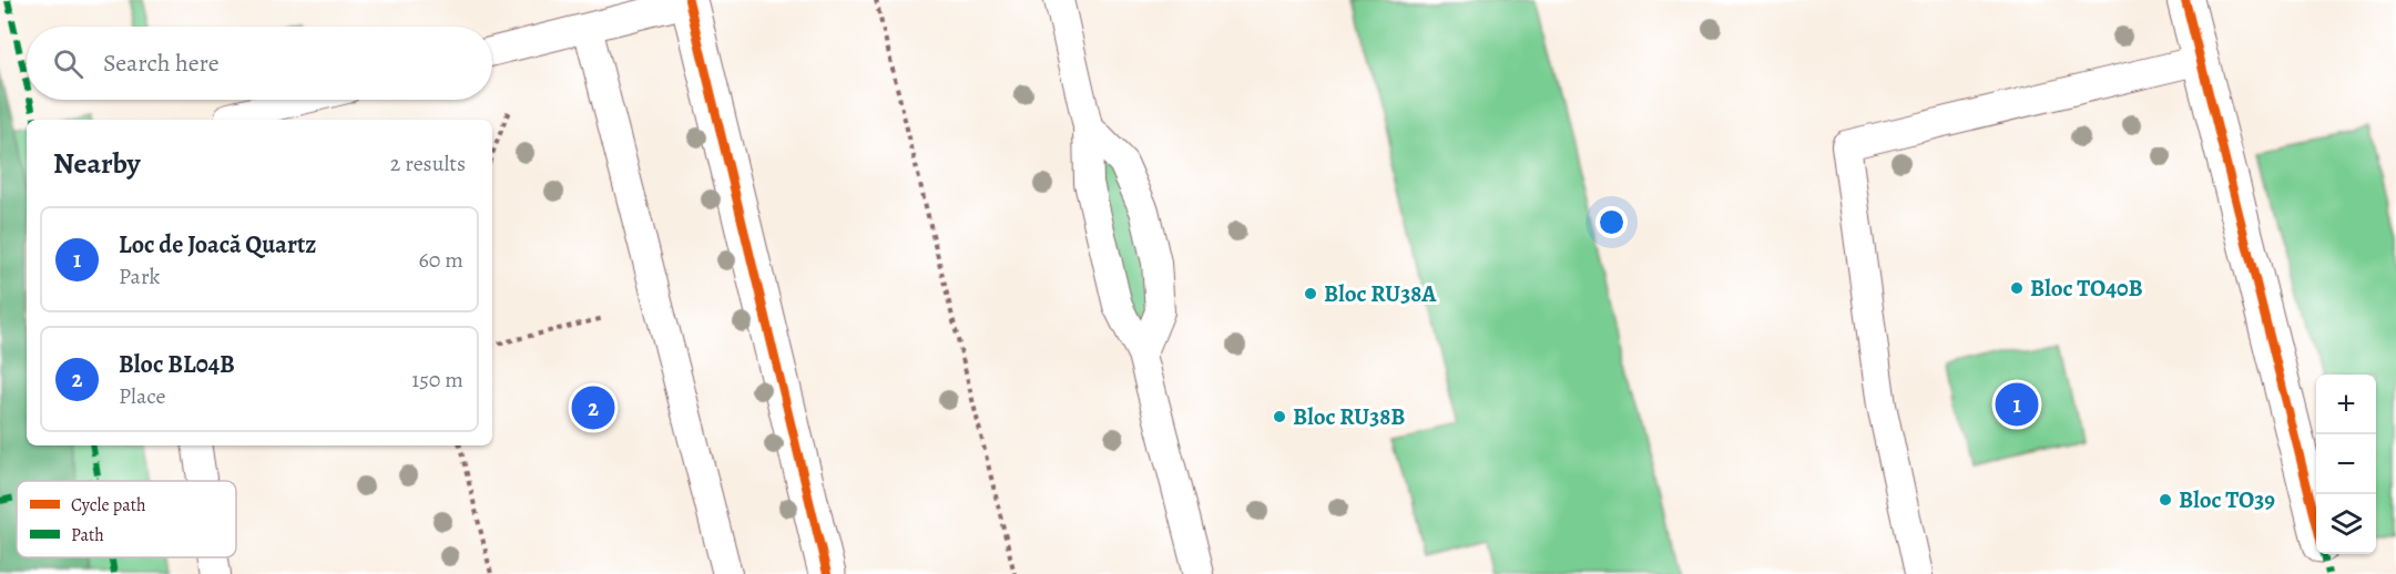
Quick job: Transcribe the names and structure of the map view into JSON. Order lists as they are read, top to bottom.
{
  "places": [
    "Bloc TO40B",
    "Bloc RU38A",
    "Bloc RU38B",
    "Bloc TO39"
  ],
  "legend": ["Cycle path", "Path"],
  "page": {
    "search": "Search here",
    "heading": ["Nearby", "2 results"],
    "list": [
      {
        "mark": "1",
        "name": "Loc de Joacă Quartz",
        "note": "Park",
        "value": "60 m"
      },
      {
        "mark": "2",
        "name": "Bloc BL04B",
        "note": "Place",
        "value": "150 m"
      }
    ],
    "map_buttons": ["+", "−"],
    "pins": ["1", "2"]
  }
}
